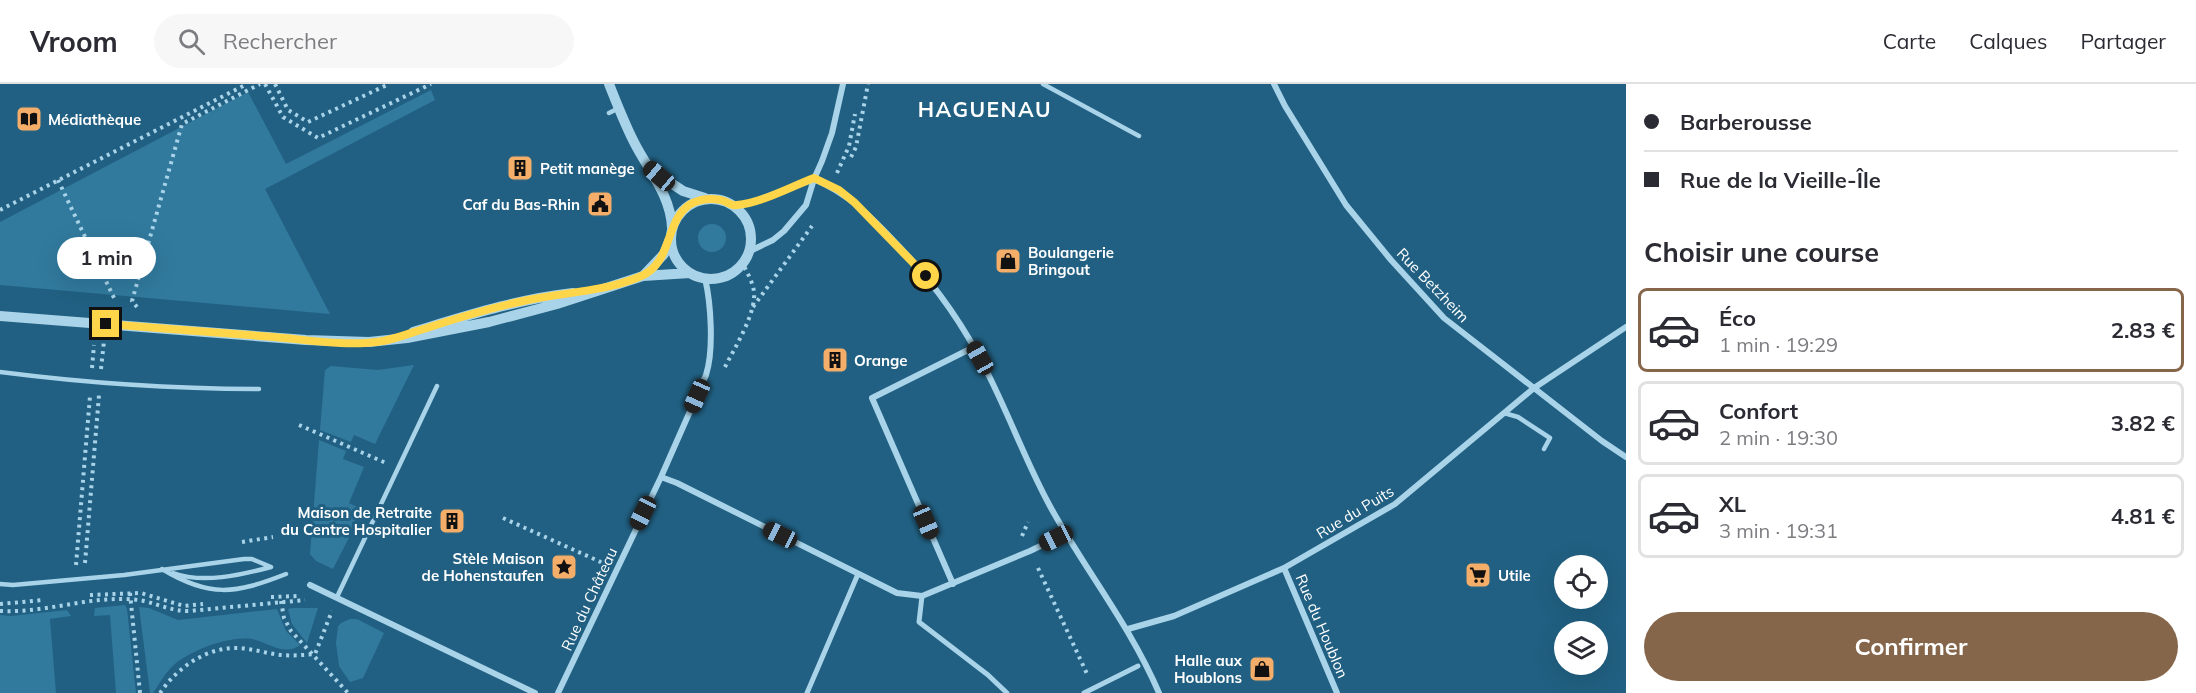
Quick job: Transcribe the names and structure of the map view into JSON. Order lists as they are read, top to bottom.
{
  "streets": {
    "street": [
      "Rue Betzheim",
      "Rue du Puits",
      "Rue du Château",
      "Rue du Houblon"
    ]
  },
  "crossings": [
    ["Rue Betzheim", "Rue du Puits"],
    ["Rue du Puits", "Rue du Houblon"]
  ],
  "districts": ["HAGUENAU"],
  "places": {
    "library": ["Médiathèque"],
    "building": ["Petit manège", "Orange", "Maison de Retraite du Centre Hospitalier"],
    "public building": ["Caf du Bas-Rhin"],
    "shop": ["Boulangerie Bringout", "Halle aux Houblons"],
    "place": ["Stèle Maison de Hohenstaufen"],
    "supermarket": ["Utile"]
  },
  "page": {
    "header": "Vroom",
    "search": "Rechercher",
    "nav": ["Carte", "Calques", "Partager"],
    "banner": ["Barberousse", "Rue de la Vieille-Île"],
    "heading": "Choisir une course",
    "bubble": "1 min",
    "list": [
      {
        "name": "Éco",
        "note": "1 min · 19:29",
        "value": "2.83 €"
      },
      {
        "name": "Confort",
        "note": "2 min · 19:30",
        "value": "3.82 €"
      },
      {
        "name": "XL",
        "note": "3 min · 19:31",
        "value": "4.81 €"
      }
    ],
    "buttons": "Confirmer"
  }
}
